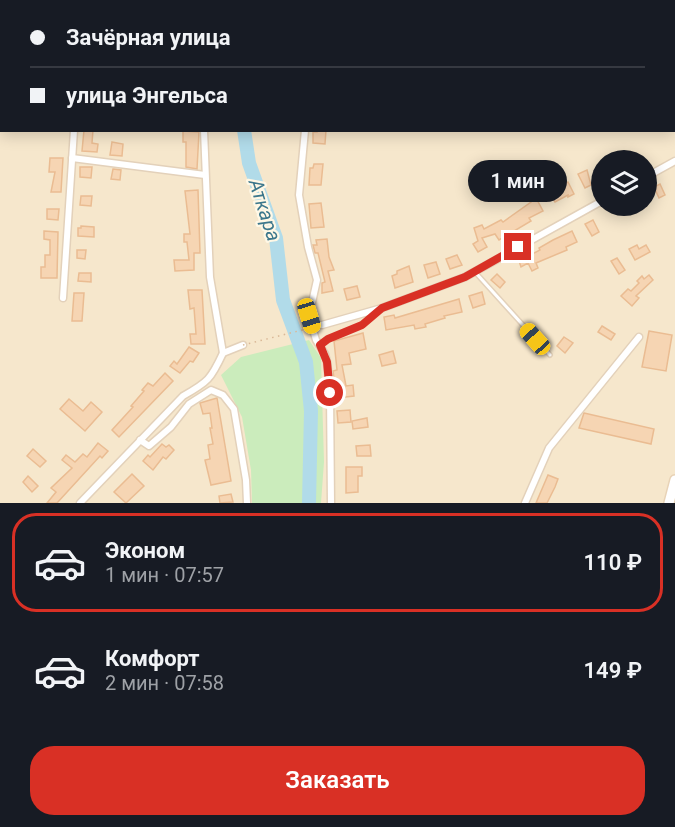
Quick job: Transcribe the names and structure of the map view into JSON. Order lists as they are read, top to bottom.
{
  "water": ["Аткара"],
  "page": {
    "banner": ["Зачёрная улица", "улица Энгельса"],
    "bubble": "1 мин",
    "list": [
      {
        "name": "Эконом",
        "note": "1 мин · 07:57",
        "value": "110 ₽"
      },
      {
        "name": "Комфорт",
        "note": "2 мин · 07:58",
        "value": "149 ₽"
      }
    ],
    "buttons": "Заказать"
  }
}
